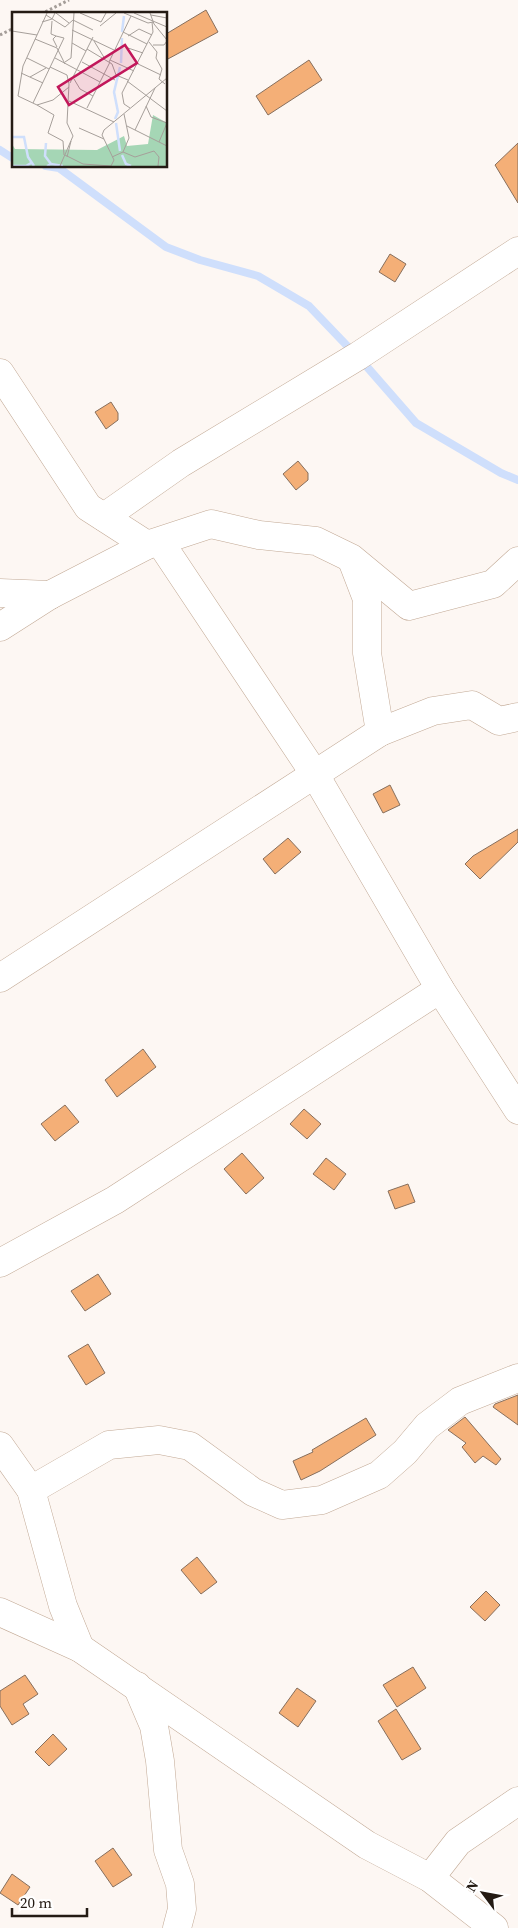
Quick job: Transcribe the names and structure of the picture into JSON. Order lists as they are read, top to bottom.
{
  "scale_bar": "20 m",
  "north": "top left"
}
